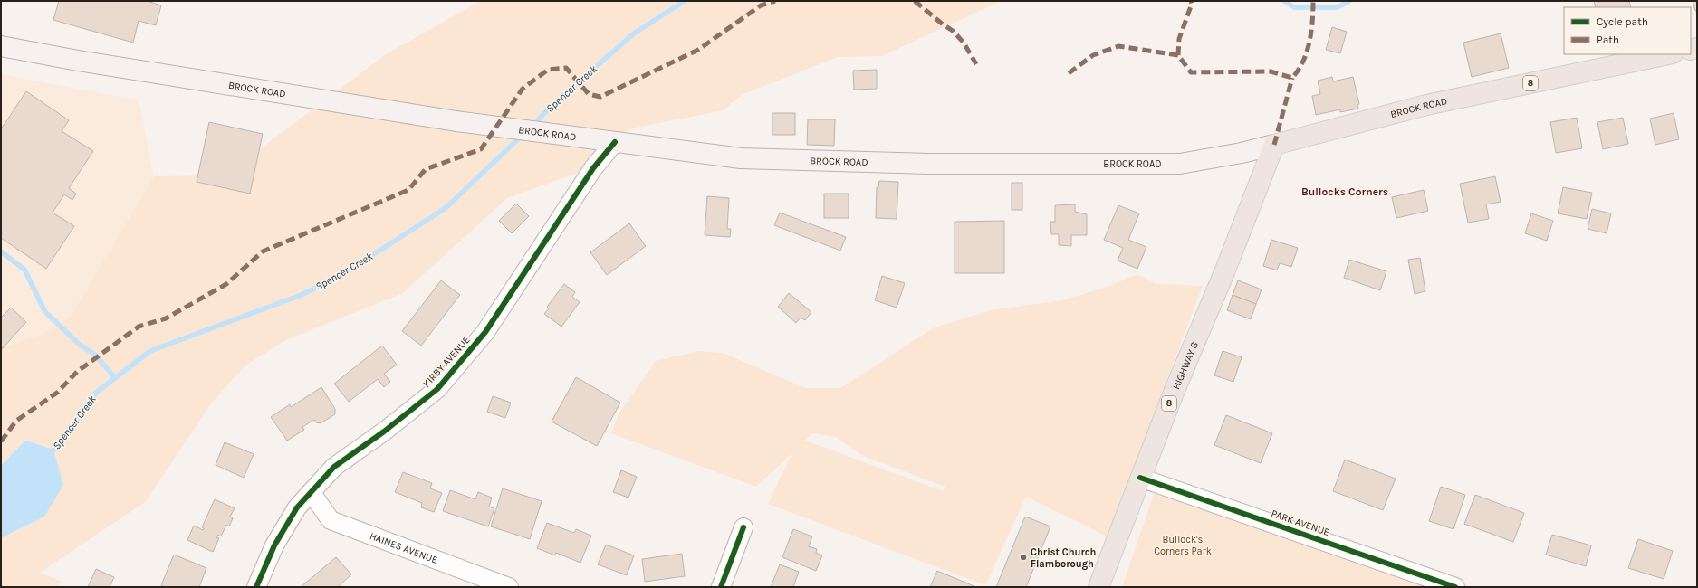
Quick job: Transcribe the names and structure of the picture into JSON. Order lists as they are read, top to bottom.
{
  "streets": {
    "main road": ["8", "BROCK ROAD", "HIGHWAY 8"],
    "street": ["KIRBY AVENUE", "PARK AVENUE", "HAINES AVENUE"]
  },
  "crossings": [
    ["BROCK ROAD", "KIRBY AVENUE"],
    ["BROCK ROAD", "HIGHWAY 8"],
    ["KIRBY AVENUE", "HAINES AVENUE"],
    ["HIGHWAY 8", "PARK AVENUE"]
  ],
  "districts": ["Bullocks Corners"],
  "water": ["Spencer Creek"],
  "parks": ["Bullock's Corners Park"],
  "places": ["Christ Church Flamborough"],
  "legend": ["Cycle path", "Path"]
}
